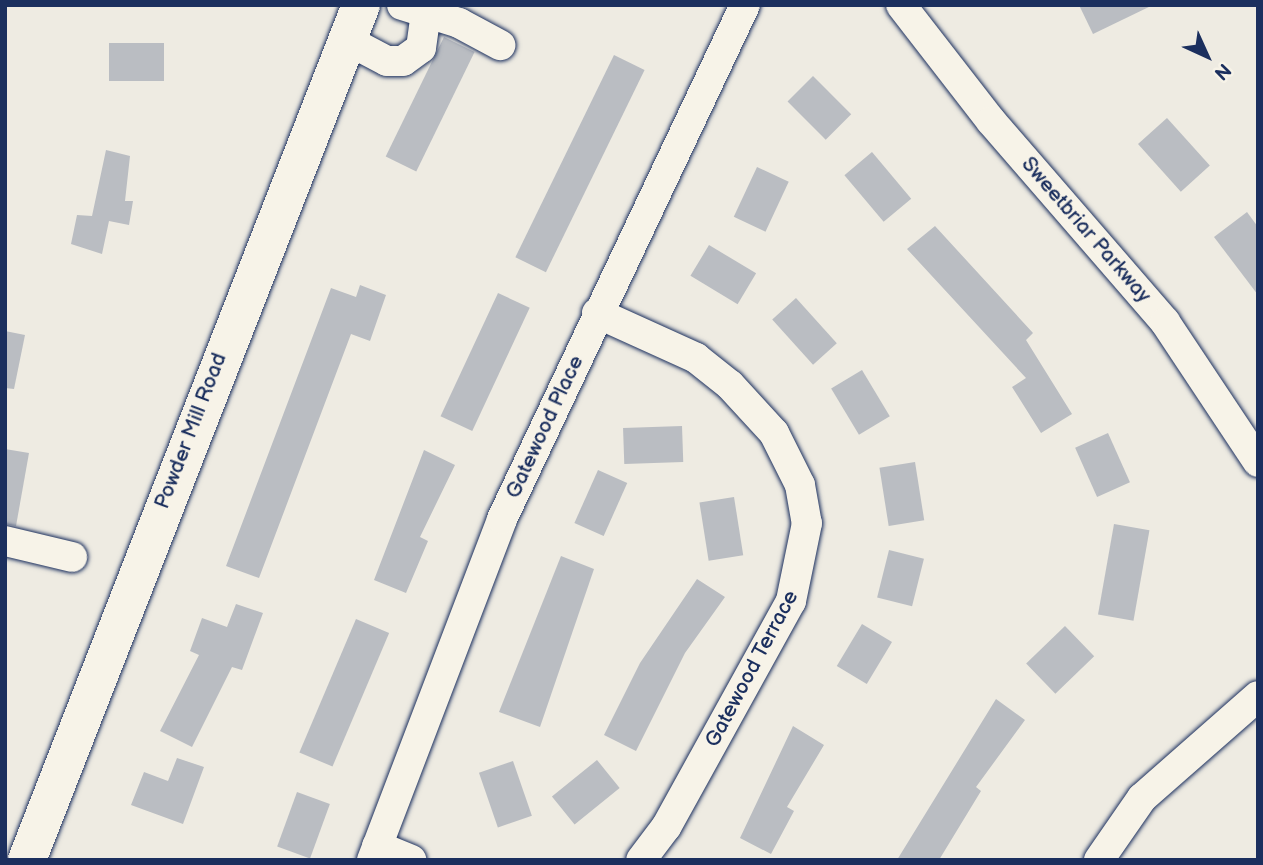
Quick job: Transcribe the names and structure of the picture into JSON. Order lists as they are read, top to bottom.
{
  "streets": {
    "main road": ["Powder Mill Road"],
    "street": ["Sweetbriar Parkway", "Gatewood Place", "Gatewood Terrace"]
  },
  "crossings": [
    ["Gatewood Place", "Gatewood Terrace"]
  ],
  "north": "bottom right"
}
